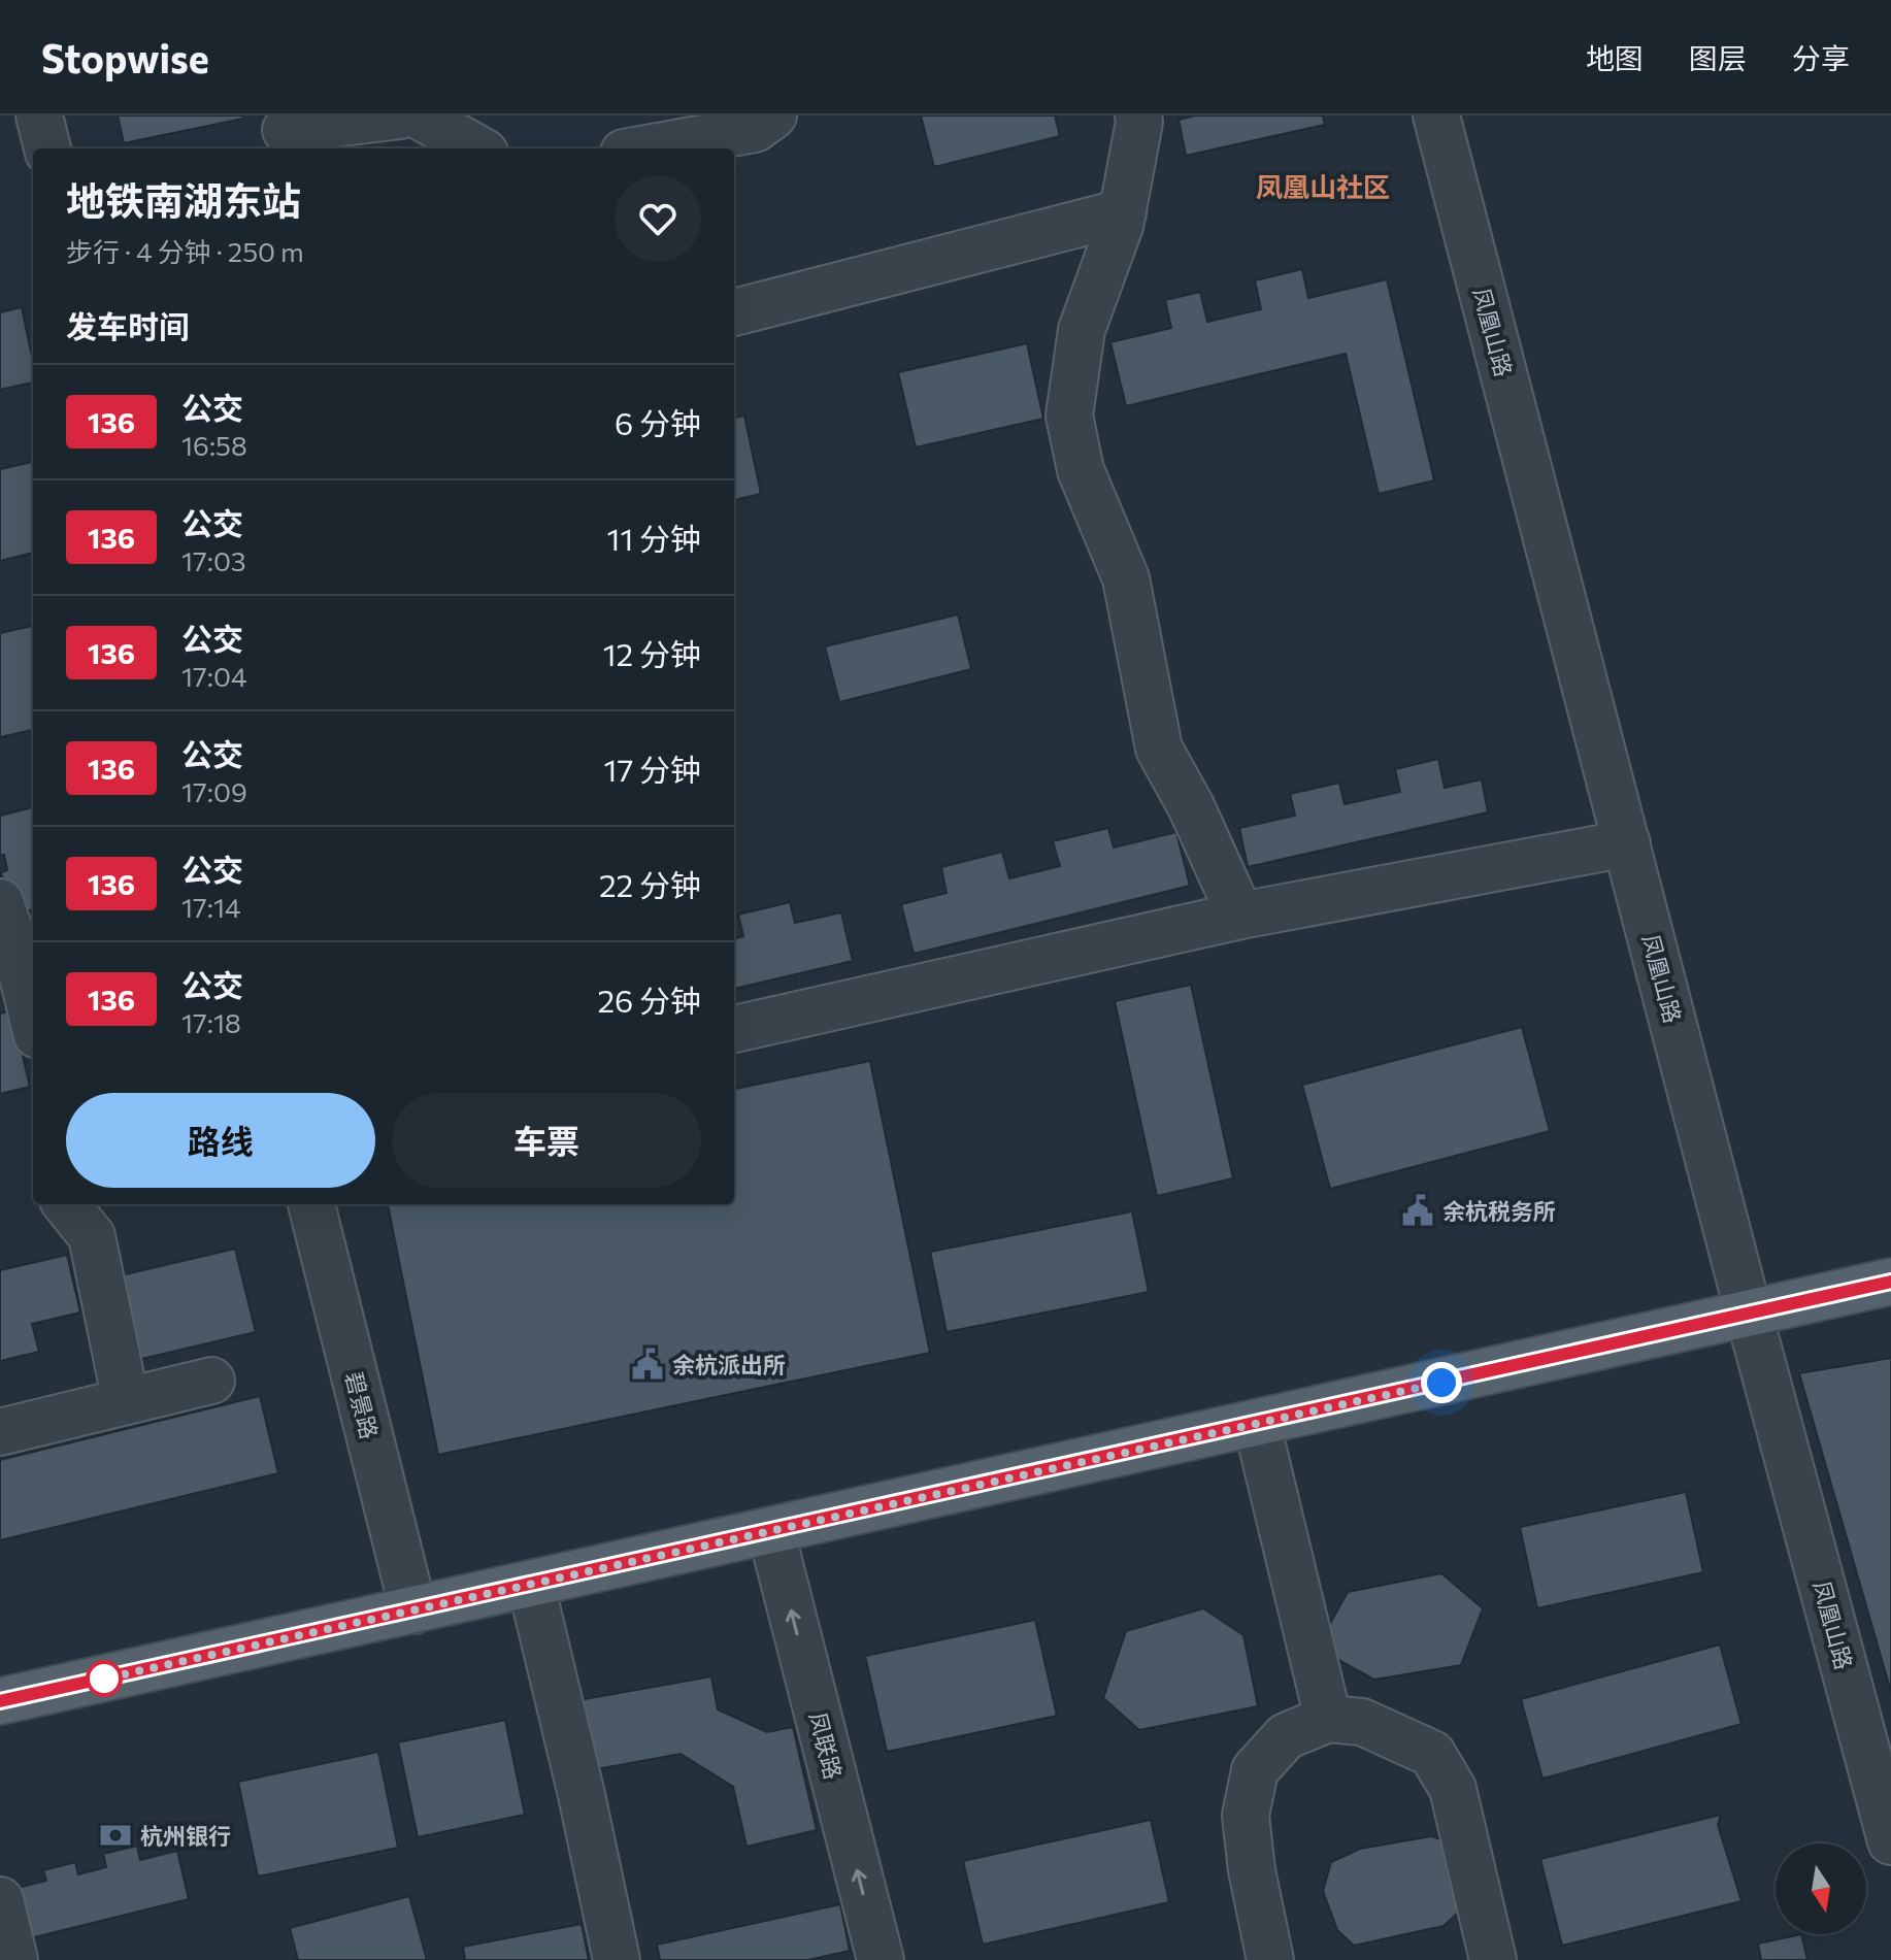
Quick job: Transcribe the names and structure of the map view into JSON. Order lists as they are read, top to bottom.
{
  "streets": {
    "street": ["凤凰山路", "碧景路", "凤联路"]
  },
  "districts": ["凤凰山社区"],
  "places": {
    "public building": ["余杭税务所", "余杭派出所"],
    "bank": ["杭州银行"]
  },
  "lines": ["bus line 136"],
  "north": "bottom",
  "page": {
    "header": "Stopwise",
    "nav": ["地图", "图层", "分享"],
    "heading": [
      ["地铁南湖东站", "步行 · 4 分钟 · 250 m"],
      "发车时间"
    ],
    "list": [
      {
        "mark": "136",
        "name": "公交",
        "note": "16:58",
        "value": "6 分钟"
      },
      {
        "mark": "136",
        "name": "公交",
        "note": "17:03",
        "value": "11 分钟"
      },
      {
        "mark": "136",
        "name": "公交",
        "note": "17:04",
        "value": "12 分钟"
      },
      {
        "mark": "136",
        "name": "公交",
        "note": "17:09",
        "value": "17 分钟"
      },
      {
        "mark": "136",
        "name": "公交",
        "note": "17:14",
        "value": "22 分钟"
      },
      {
        "mark": "136",
        "name": "公交",
        "note": "17:18",
        "value": "26 分钟"
      }
    ],
    "buttons": ["路线", "车票"]
  }
}
